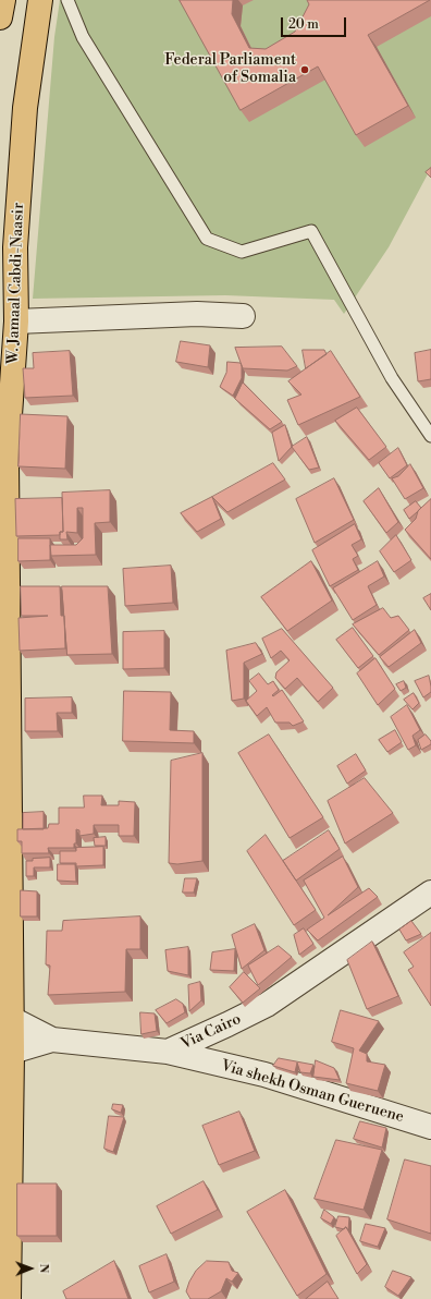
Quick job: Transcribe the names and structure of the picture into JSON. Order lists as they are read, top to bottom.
{
  "streets": {
    "highway": ["W. Jamaal Cabdi-Naasir"],
    "street": ["Via Cairo", "Via shekh Osman Gueruene"]
  },
  "crossings": [
    ["W. Jamaal Cabdi-Naasir", "Via Cairo"],
    ["Via Cairo", "Via shekh Osman Gueruene"]
  ],
  "places": ["Federal Parliament of Somalia"],
  "scale_bar": "20 m",
  "north": "right"
}
